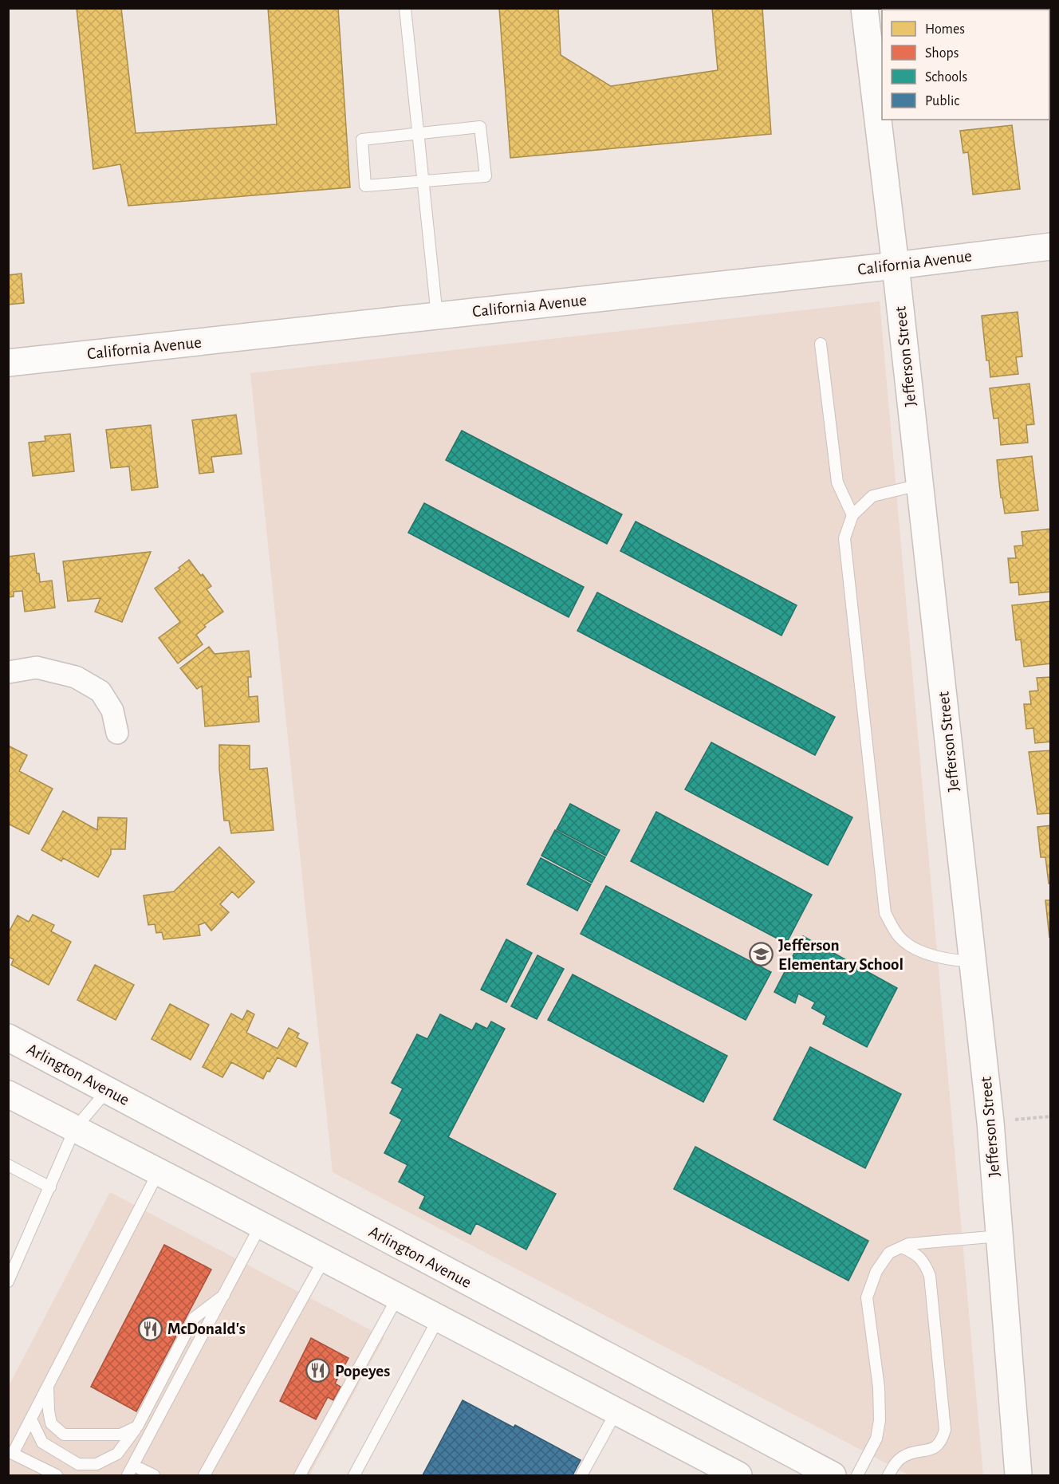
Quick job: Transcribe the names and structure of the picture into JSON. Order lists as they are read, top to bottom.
{
  "streets": {
    "main road": ["California Avenue", "Jefferson Street", "Arlington Avenue"]
  },
  "crossings": [
    ["California Avenue", "Jefferson Street"]
  ],
  "places": {
    "school or university": ["Jefferson Elementary School"],
    "restaurant": ["McDonald's", "Popeyes"]
  },
  "legend": [
    "Homes",
    "Shops",
    "Schools",
    "Public"
  ]
}
